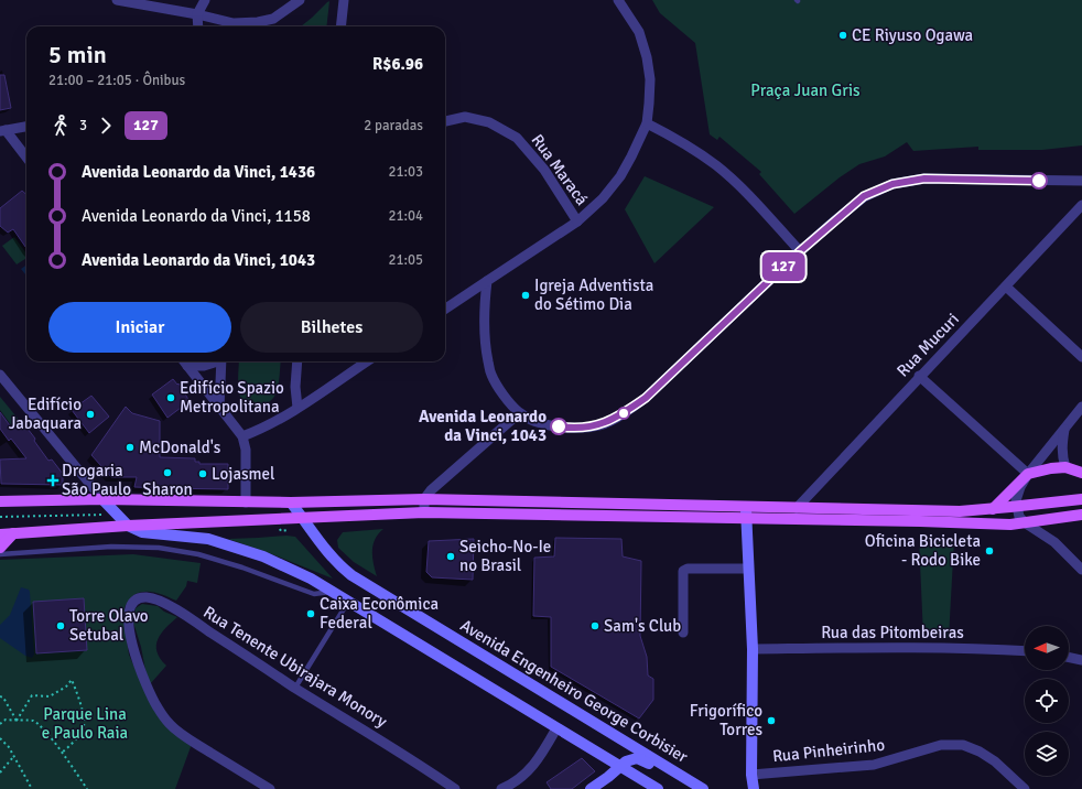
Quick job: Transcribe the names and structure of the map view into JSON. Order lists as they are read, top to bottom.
{
  "streets": {
    "main road": ["Avenida Engenheiro George Corbisier"],
    "street": [
      "Rua Maracá",
      "Rua Mucuri",
      "Rua das Pitombeiras",
      "Rua Tenente Ubirajara Monory",
      "Rua Pinheirinho"
    ]
  },
  "parks": ["Praça Juan Gris", "Parque Lina e Paulo Raia"],
  "places": {
    "other": [
      "CE Riyuso Ogawa",
      "Igreja Adventista do Sétimo Dia",
      "Edifício Spazio Metropolitana",
      "Edifício Jabaquara",
      "Avenida Leonardo da Vinci, 1043",
      "McDonald's",
      "Sharon",
      "Lojasmel",
      "Oficina Bicicleta - Rodo Bike",
      "Seicho-No-Ie no Brasil",
      "Caixa Econômica Federal",
      "Torre Olavo Setubal",
      "Sam's Club",
      "Frigorífico Torres"
    ],
    "health": ["Drogaria São Paulo"]
  },
  "lines": ["bus line 127"],
  "north": "left",
  "page": {
    "on_map": "127",
    "heading": ["5 min", "21:00 – 21:05 · Ônibus", "R$6.96"],
    "legs": ["3", "127", "2 paradas"],
    "list": [
      {
        "name": "Avenida Leonardo da Vinci, 1436",
        "value": "21:03"
      },
      {
        "name": "Avenida Leonardo da Vinci, 1158",
        "value": "21:04"
      },
      {
        "name": "Avenida Leonardo da Vinci, 1043",
        "value": "21:05"
      }
    ],
    "buttons": ["Iniciar", "Bilhetes"]
  }
}
